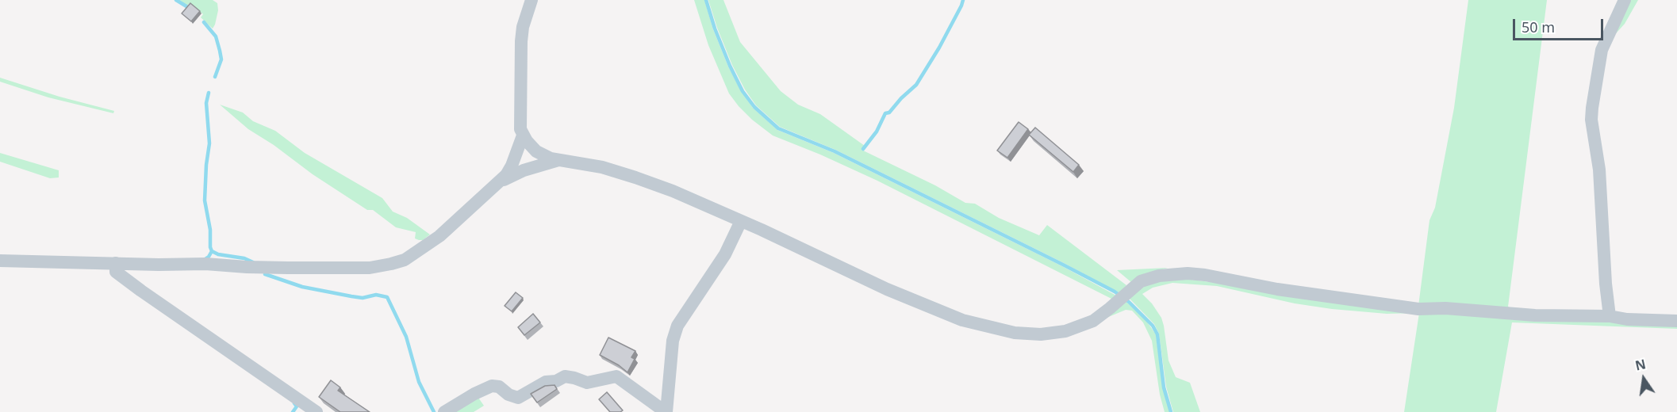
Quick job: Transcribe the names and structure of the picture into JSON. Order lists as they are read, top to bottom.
{
  "scale_bar": "50 m",
  "north": "top"
}
